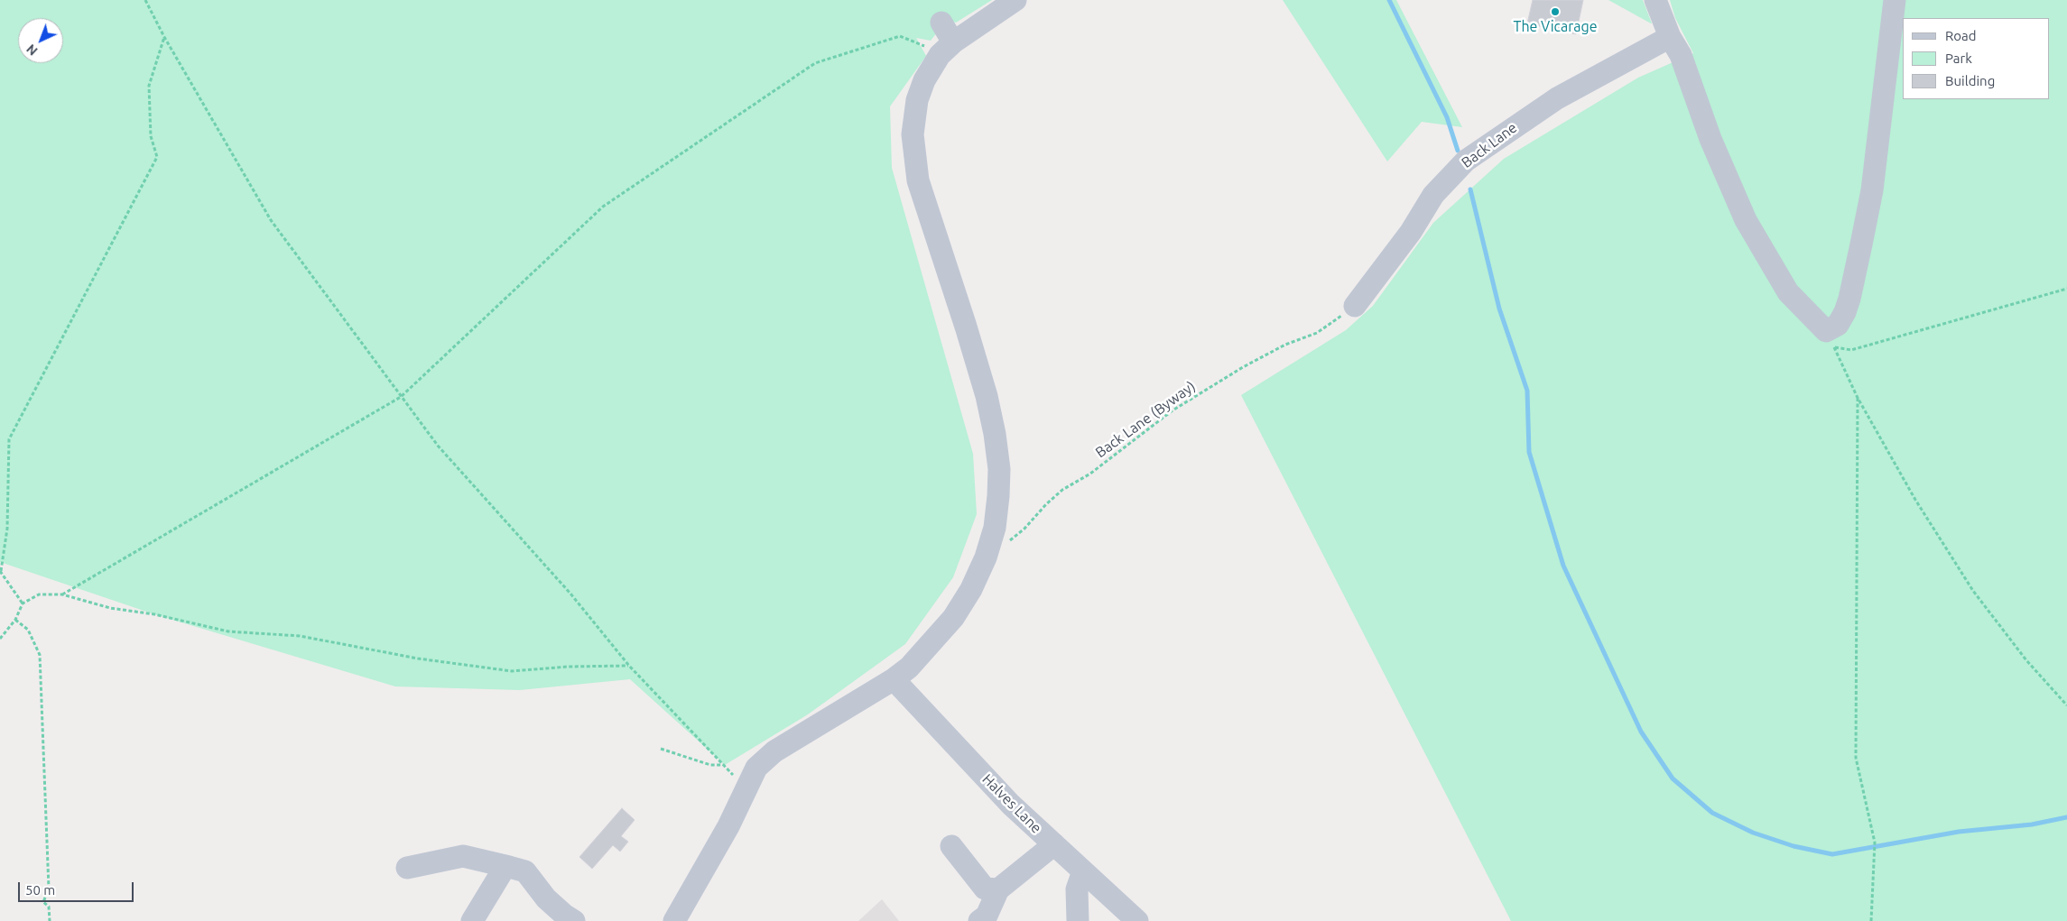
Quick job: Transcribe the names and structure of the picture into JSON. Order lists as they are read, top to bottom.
{
  "streets": {
    "street": ["Back Lane", "Halves Lane"],
    "path": ["Back Lane (Byway)"]
  },
  "crossings": [
    ["Back Lane", "Back Lane (Byway)"]
  ],
  "places": ["The Vicarage"],
  "legend": ["Road", "Park", "Building"],
  "scale_bar": "50 m",
  "north": "bottom left"
}
